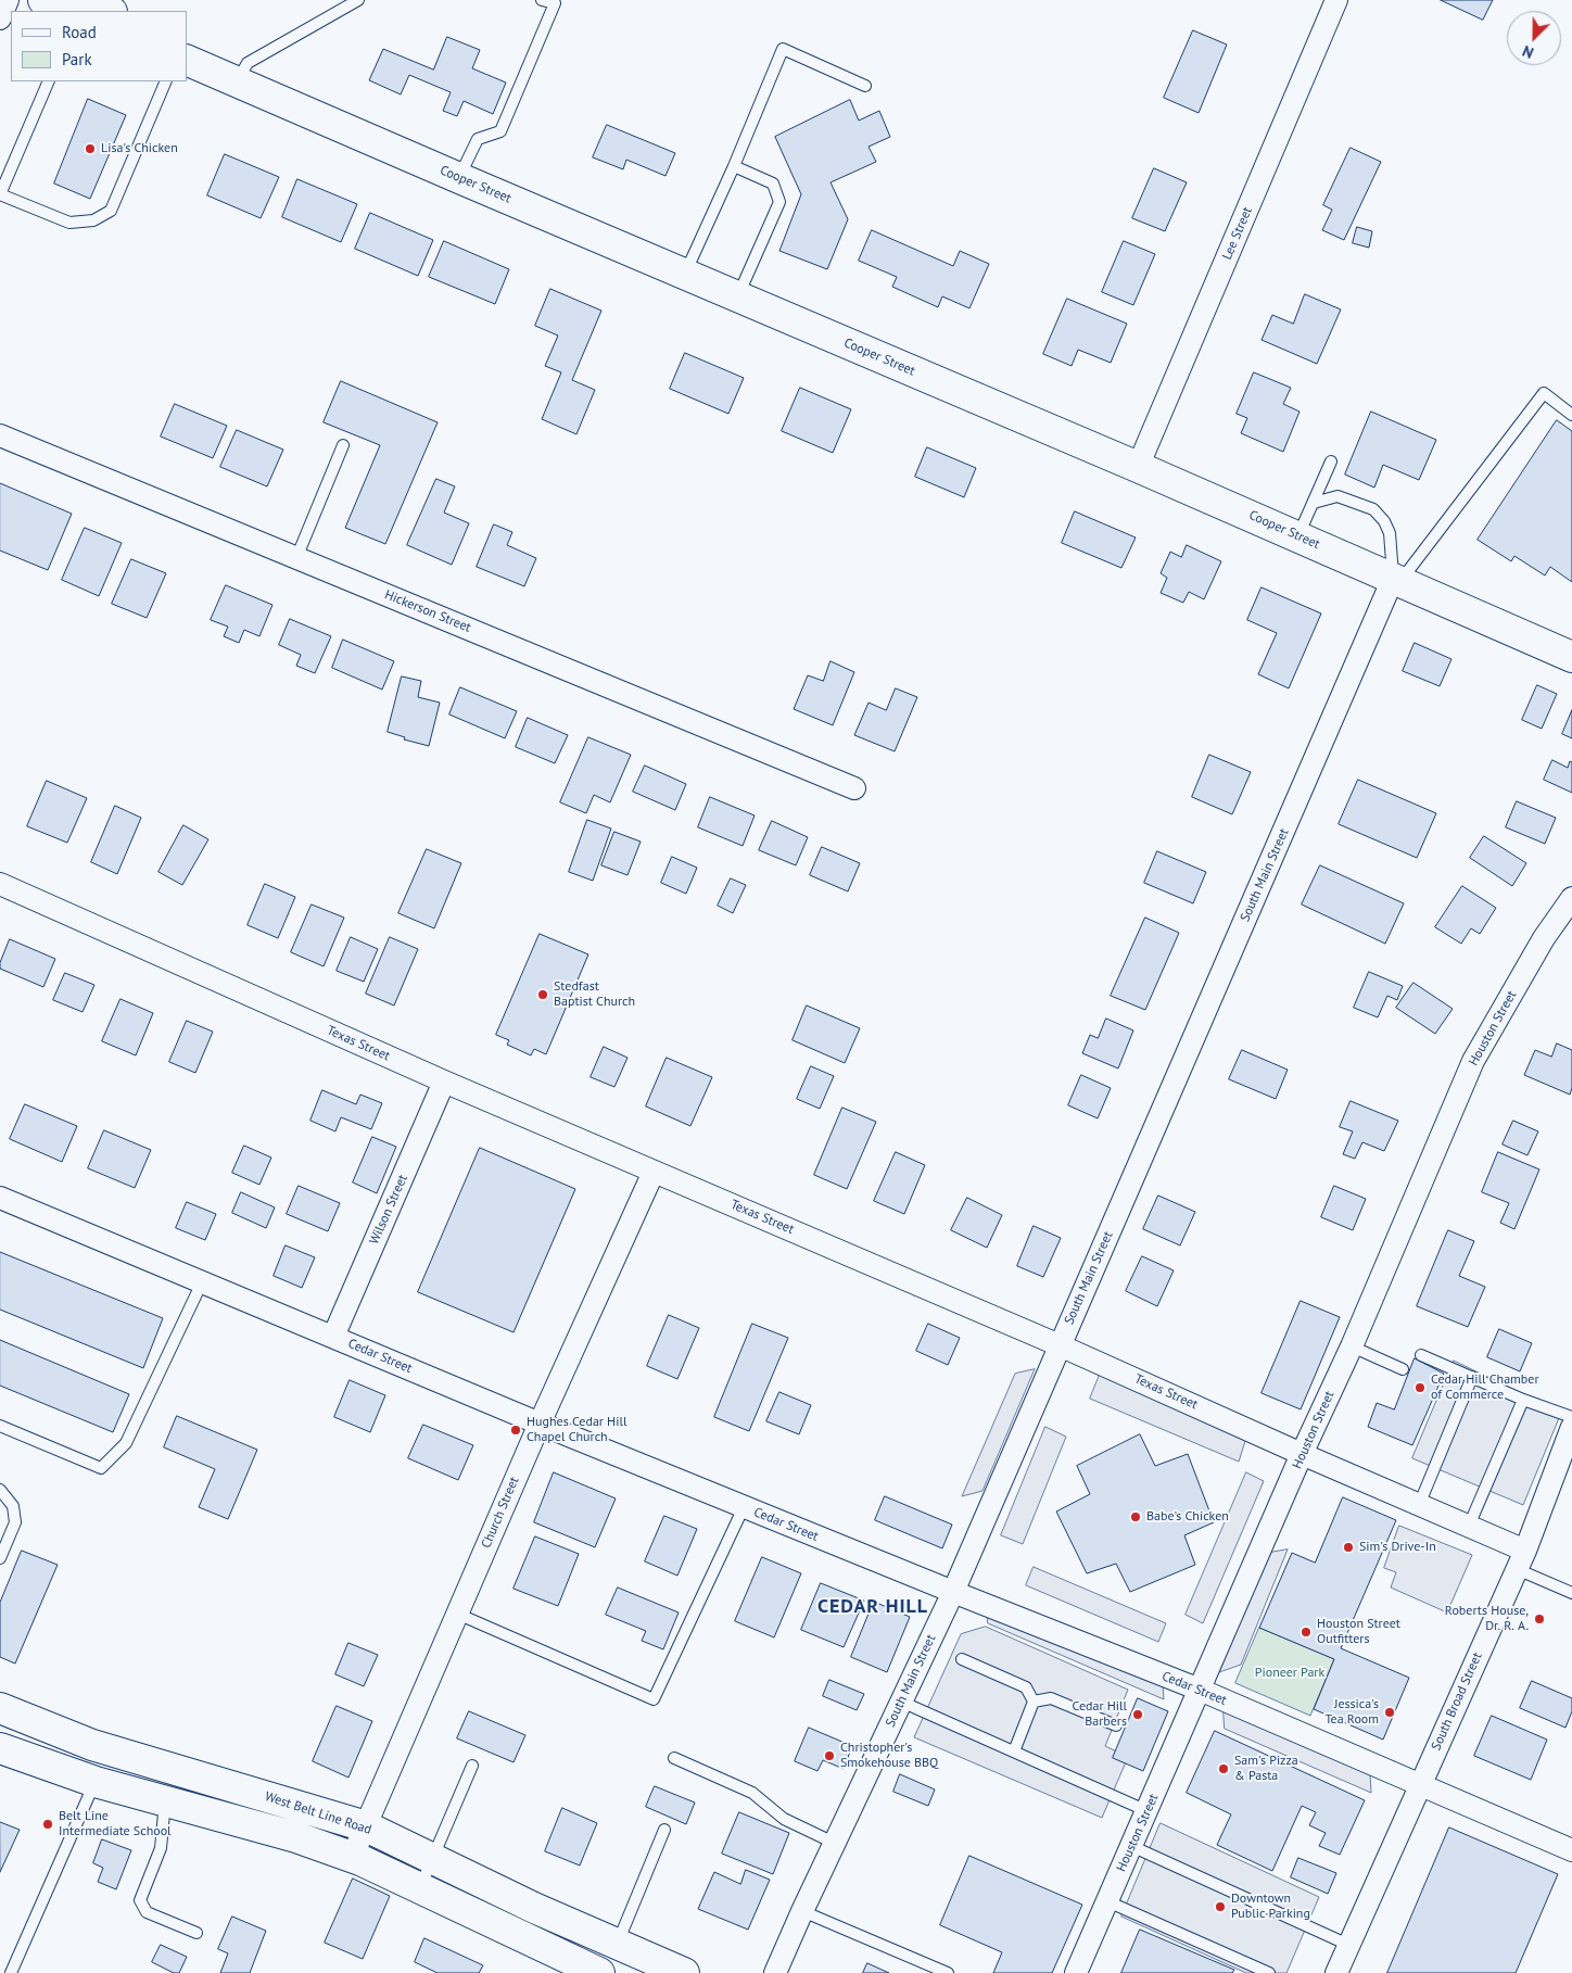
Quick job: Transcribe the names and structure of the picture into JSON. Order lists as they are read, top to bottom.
{
  "streets": {
    "street": [
      "Cooper Street",
      "Lee Street",
      "Hickerson Street",
      "South Main Street",
      "Houston Street",
      "Texas Street",
      "Wilson Street",
      "Cedar Street",
      "Church Street",
      "South Broad Street",
      "West Belt Line Road"
    ]
  },
  "crossings": [
    ["Cooper Street", "Lee Street"],
    ["Cooper Street", "South Main Street"],
    ["South Main Street", "Texas Street"],
    ["South Main Street", "Cedar Street"],
    ["Houston Street", "Texas Street"],
    ["Houston Street", "Cedar Street"],
    ["Texas Street", "Wilson Street"],
    ["Texas Street", "Church Street"],
    ["Texas Street", "South Broad Street"],
    ["Wilson Street", "Cedar Street"],
    ["Cedar Street", "Church Street"],
    ["Cedar Street", "South Broad Street"],
    ["Church Street", "West Belt Line Road"]
  ],
  "districts": ["CEDAR HILL"],
  "parks": ["Pioneer Park"],
  "places": [
    "Lisa's Chicken",
    "Stedfast Baptist Church",
    "Cedar Hill Chamber of Commerce",
    "Hughes Cedar Hill Chapel Church",
    "Babe's Chicken",
    "Sim's Drive-In",
    "Roberts House, Dr. R. A.",
    "Houston Street Outfitters",
    "Jessica's Tea Room",
    "Cedar Hill Barbers",
    "Christopher's Smokehouse BBQ",
    "Sam's Pizza & Pasta",
    "Belt Line Intermediate School",
    "Downtown Public Parking"
  ],
  "legend": ["Road", "Park"],
  "north": "bottom left"
}
